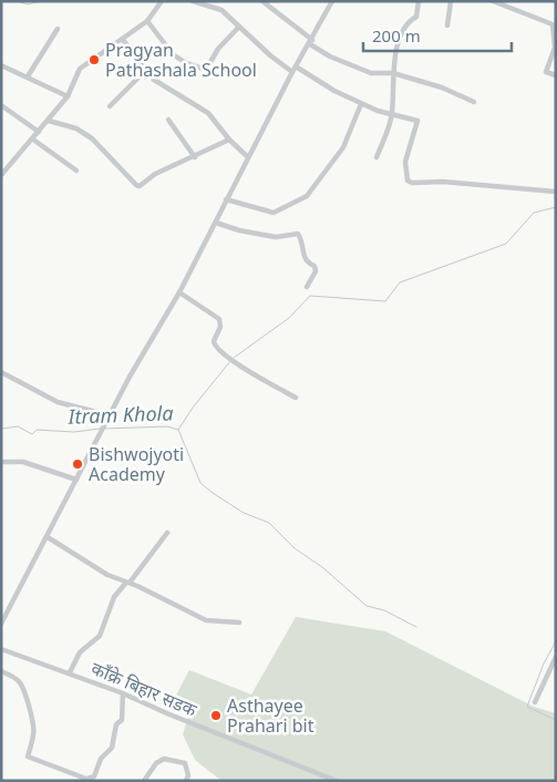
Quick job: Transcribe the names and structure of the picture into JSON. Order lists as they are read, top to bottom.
{
  "streets": {
    "street": ["काँक्रे बिहार सडक"]
  },
  "water": ["Itram Khola"],
  "places": ["Pragyan Pathashala School", "Bishwojyoti Academy", "Asthayee Prahari bit"],
  "scale_bar": "200 m"
}
